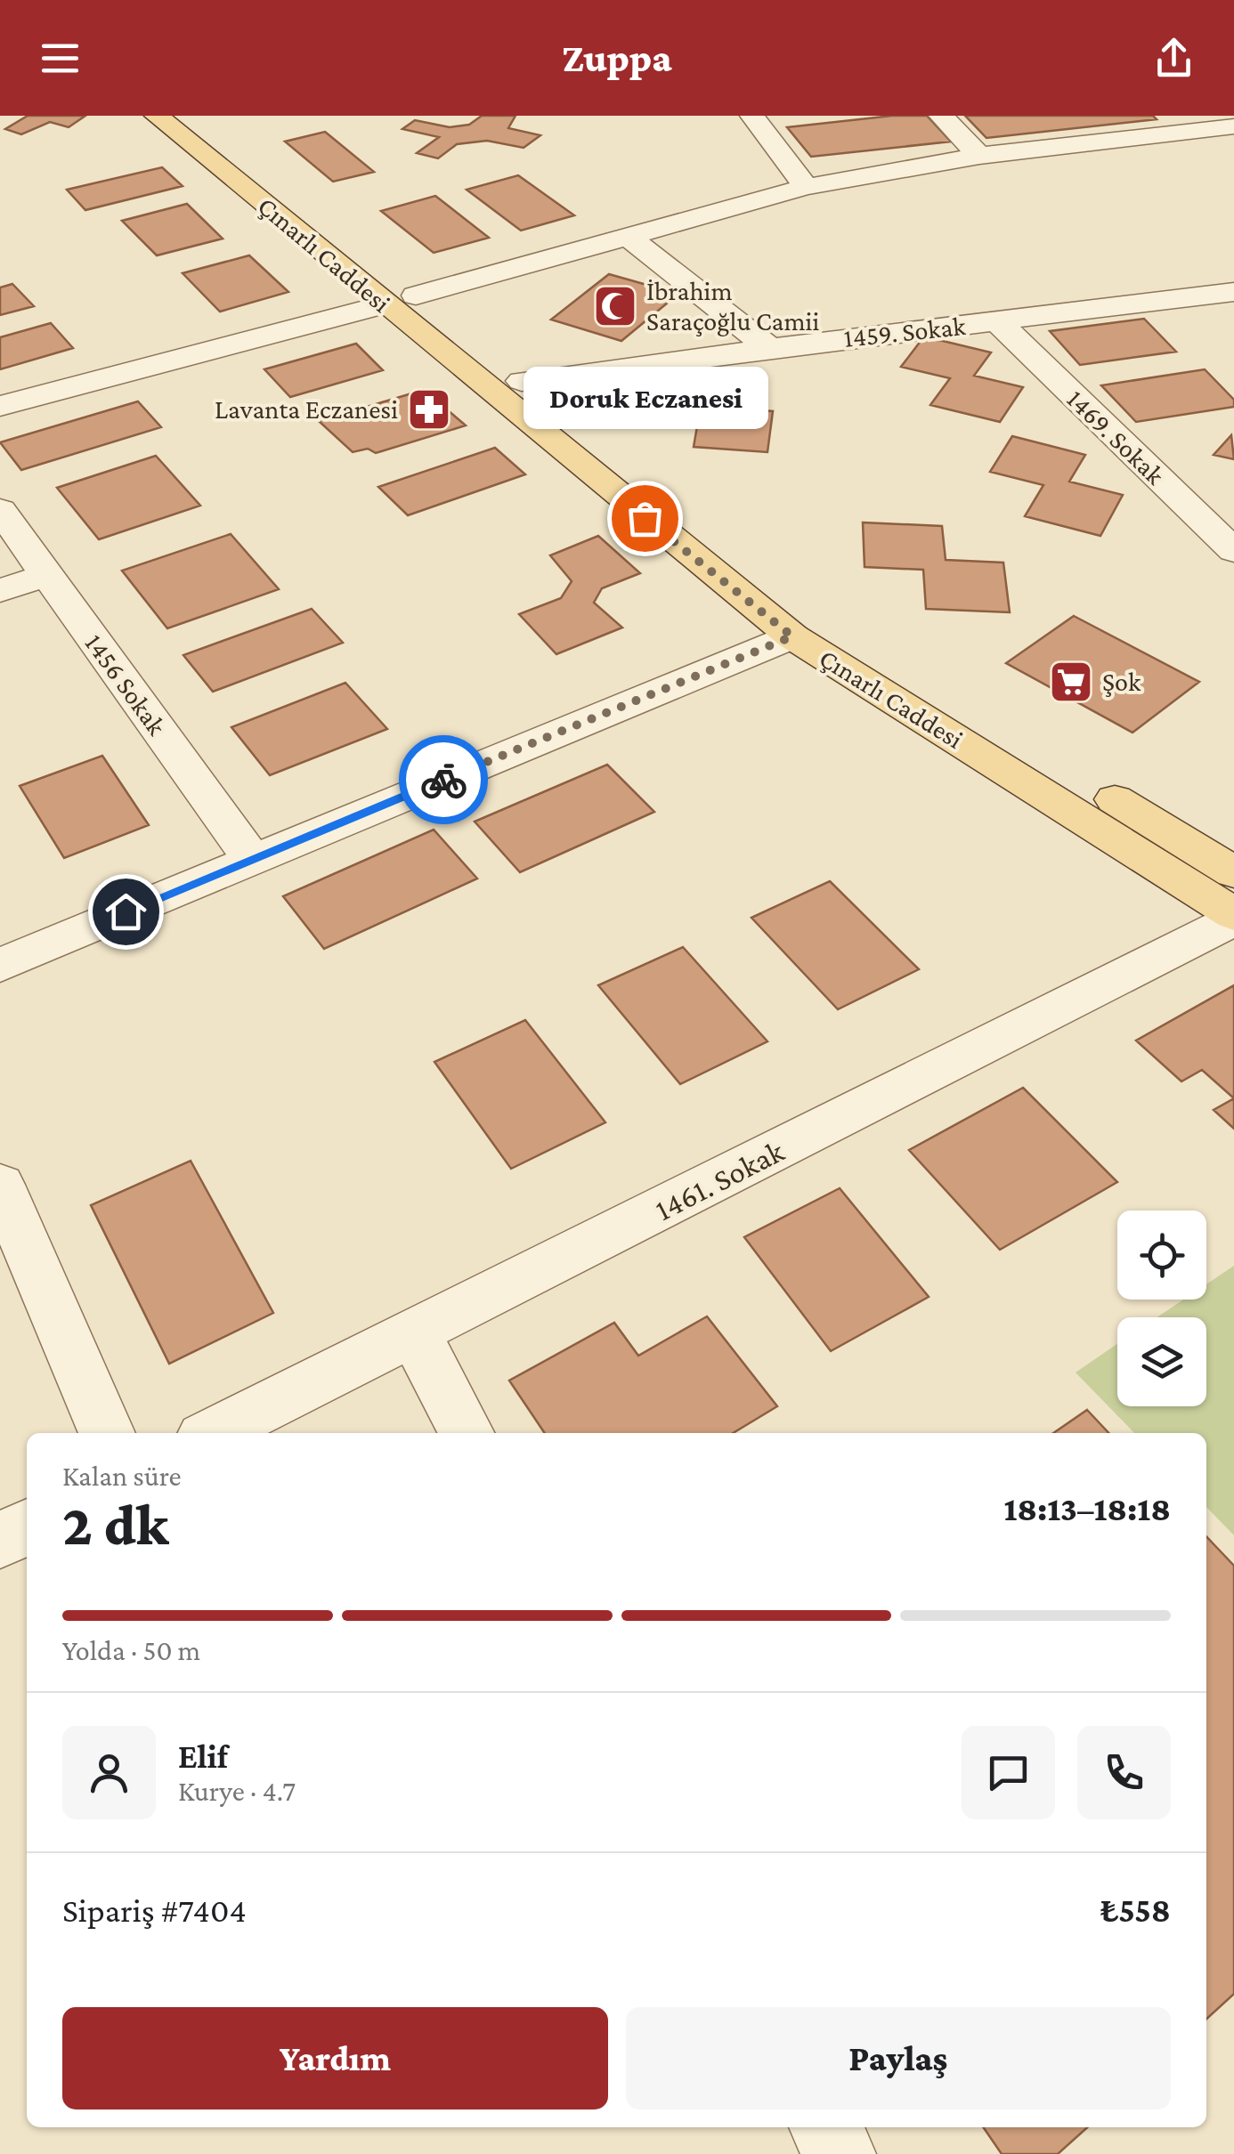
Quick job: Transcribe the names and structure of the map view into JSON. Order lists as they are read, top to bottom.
{
  "streets": {
    "main road": ["Çınarlı Caddesi"],
    "street": [
      "1459. Sokak",
      "1469. Sokak",
      "1456 Sokak",
      "1461. Sokak"
    ]
  },
  "crossings": [
    ["Çınarlı Caddesi", "1459. Sokak"],
    ["Çınarlı Caddesi", "1461. Sokak"],
    ["1459. Sokak", "1469. Sokak"]
  ],
  "places": {
    "mosque": ["İbrahim Saraçoğlu Camii"],
    "pharmacy": ["Lavanta Eczanesi"],
    "other": ["Doruk Eczanesi"],
    "supermarket": ["Şok"]
  },
  "page": {
    "header": "Zuppa",
    "bubble": "Doruk Eczanesi",
    "heading": ["2 dk", "Kalan süre", "18:13–18:18"],
    "panel": [
      "Elif",
      "Kurye · 4.7",
      "Sipariş #7404",
      "₺558"
    ],
    "bar": "Yolda · 50 m",
    "buttons": ["Yardım", "Paylaş"]
  }
}
